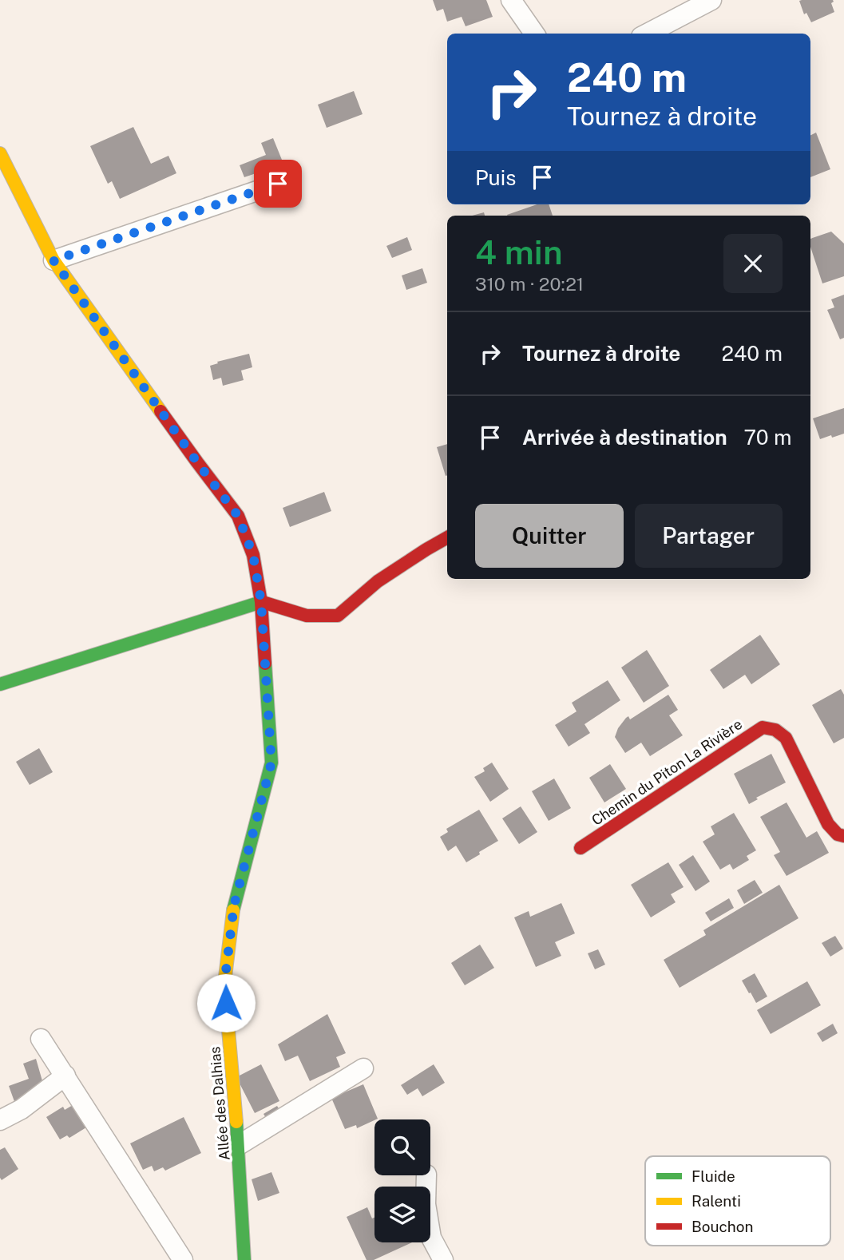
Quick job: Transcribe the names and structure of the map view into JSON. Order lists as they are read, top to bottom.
{
  "streets": {
    "street": ["Chemin du Piton La Rivière", "Allée des Dalhias"]
  },
  "legend": ["Fluide", "Ralenti", "Bouchon"],
  "page": {
    "turn": ["240 m", "Tournez à droite"],
    "then": "Puis",
    "heading": ["4 min", "310 m · 20:21"],
    "list": [
      {
        "name": "Tournez à droite",
        "value": "240 m"
      },
      {
        "name": "Arrivée à destination",
        "value": "70 m"
      }
    ],
    "buttons": ["Quitter", "Partager"]
  }
}
